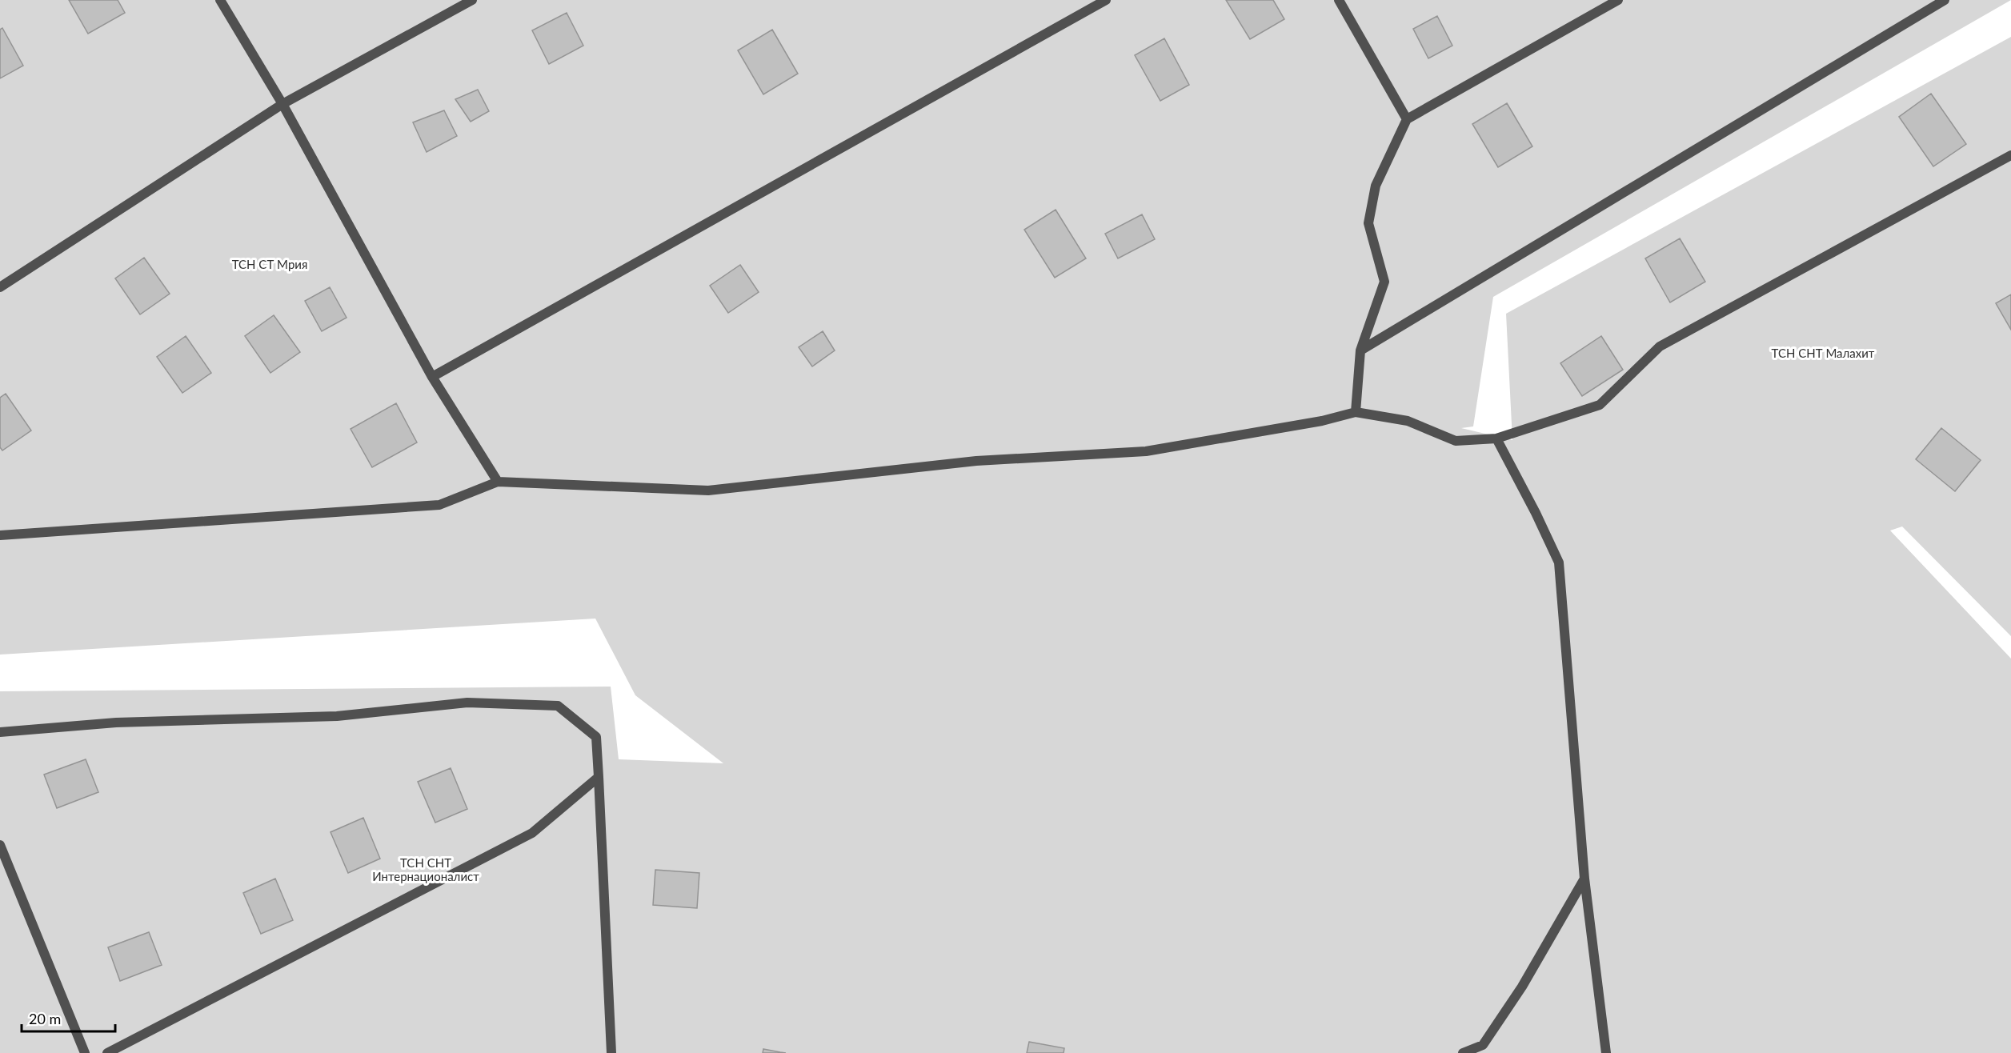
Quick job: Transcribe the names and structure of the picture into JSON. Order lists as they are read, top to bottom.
{
  "parks": ["ТСН СТ Мрия", "ТСН СНТ Малахит", "ТСН СНТ Интернационалист"],
  "scale_bar": "20 m"
}
